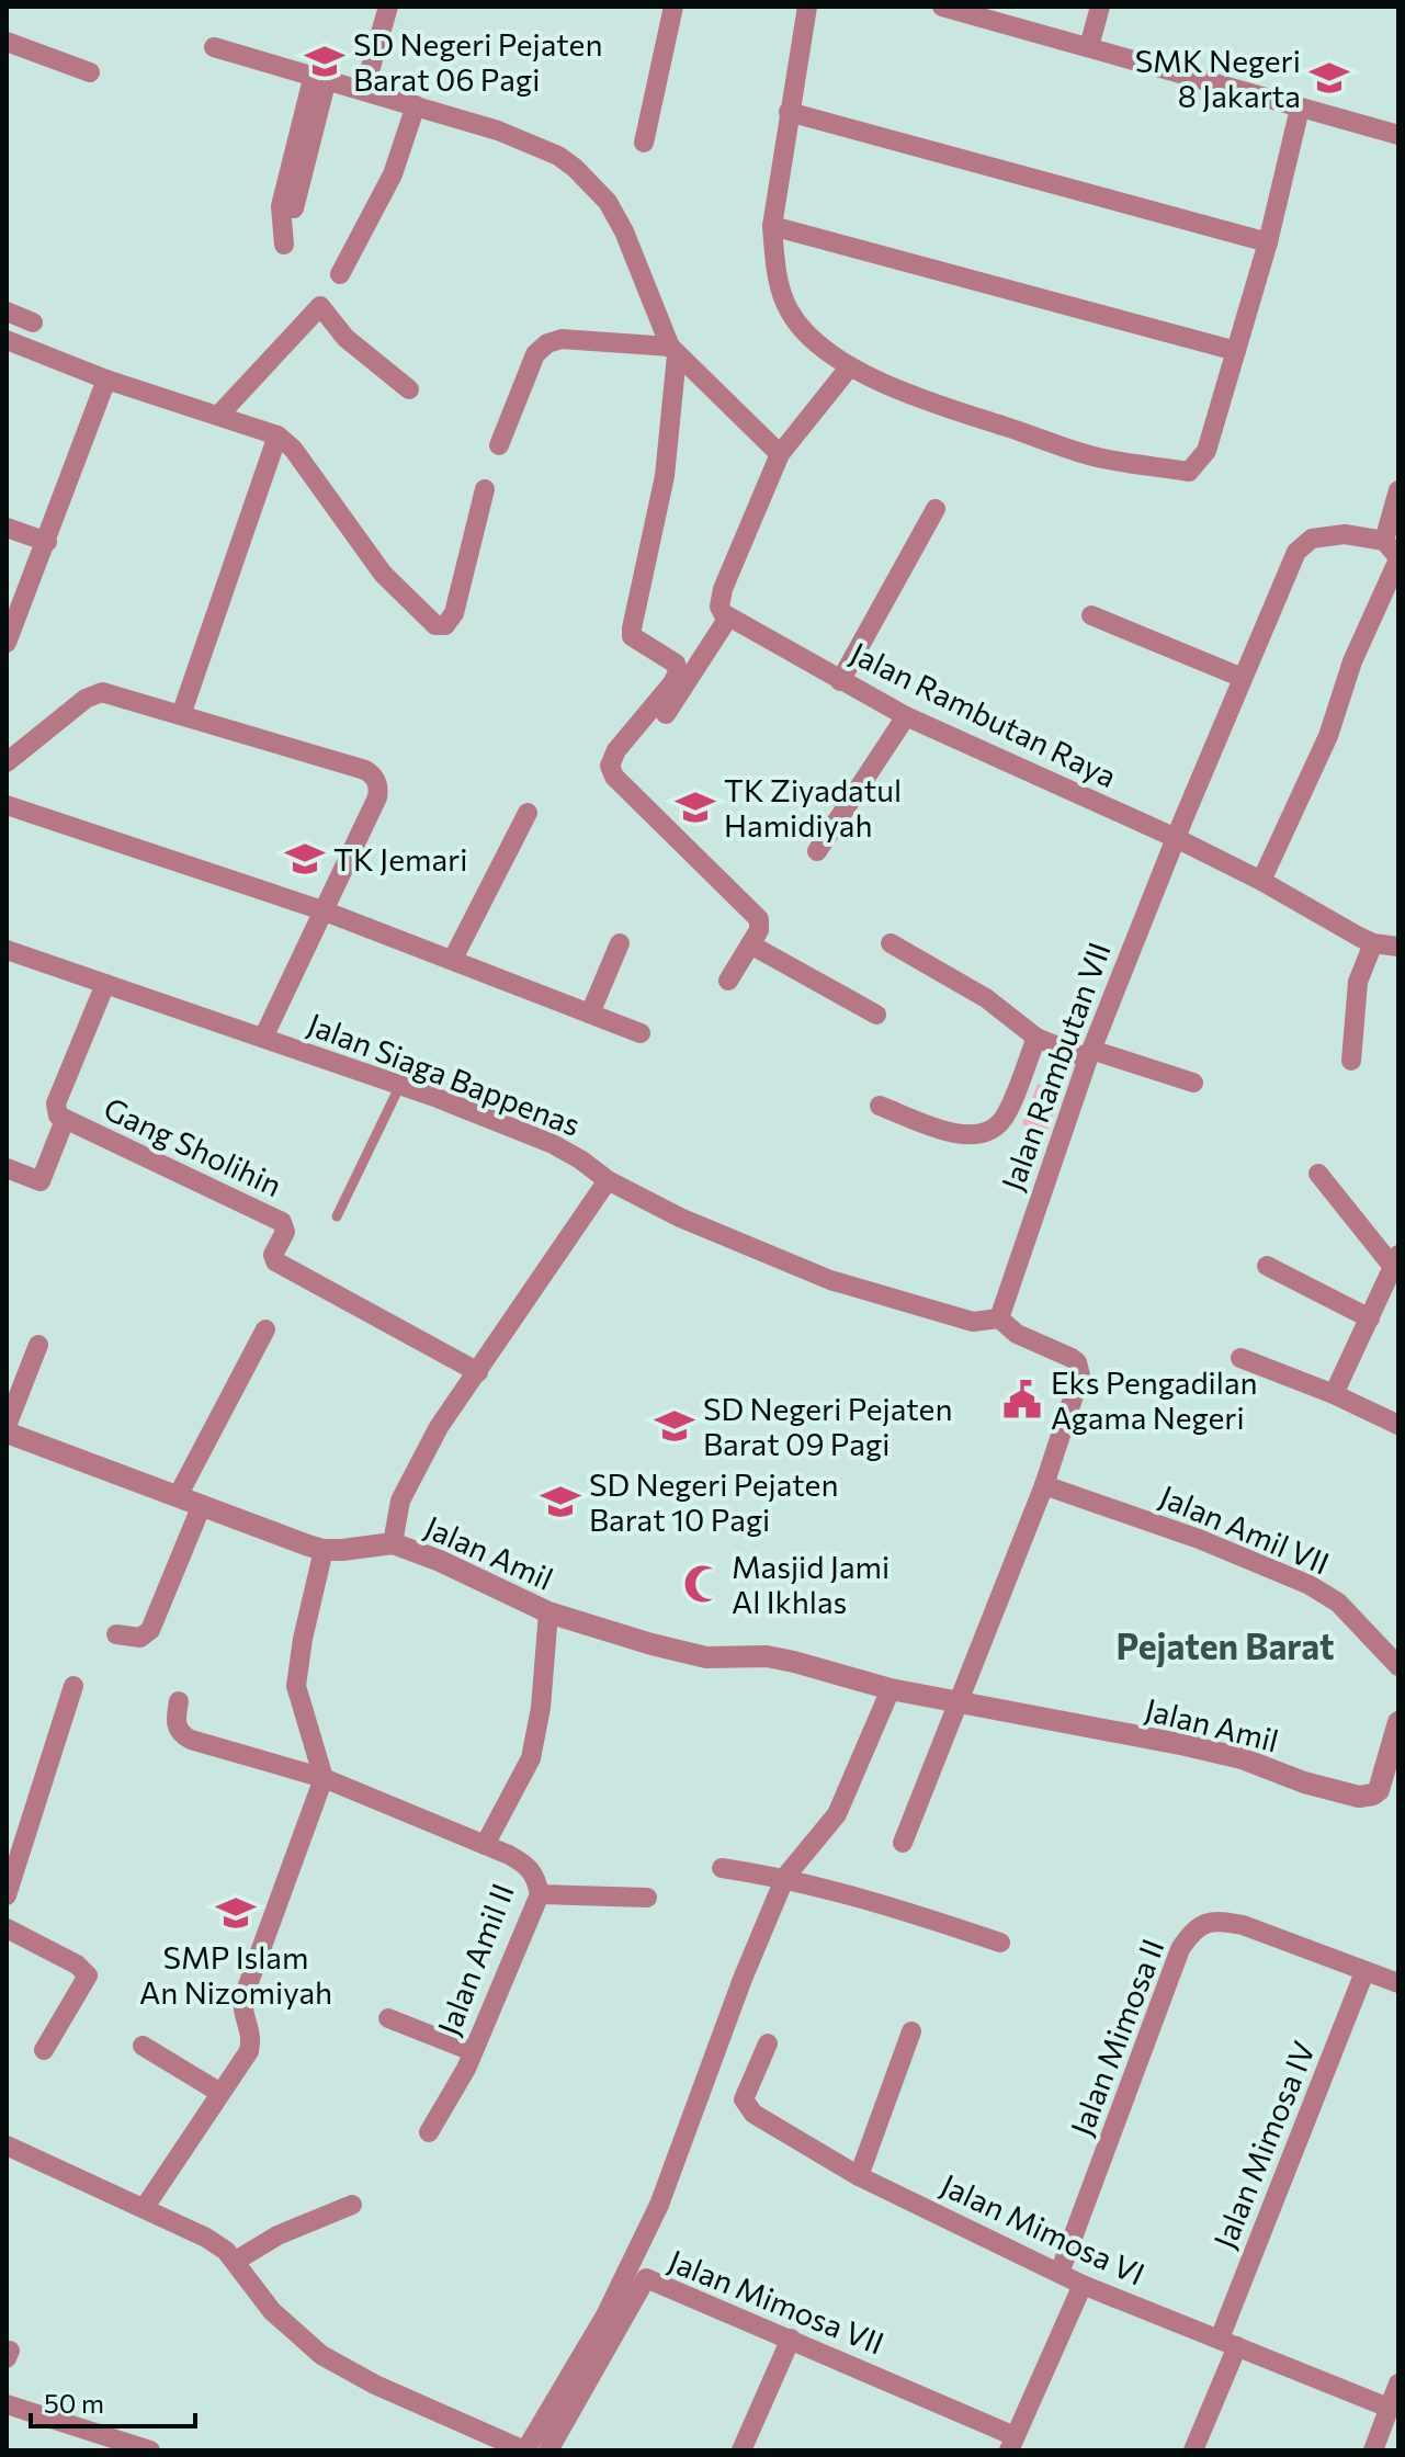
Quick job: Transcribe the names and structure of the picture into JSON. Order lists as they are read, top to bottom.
{
  "streets": {
    "street": [
      "Jalan Rambutan Raya",
      "Jalan Rambutan VII",
      "Jalan Siaga Bappenas",
      "Gang Sholihin",
      "Jalan Amil VII",
      "Jalan Amil",
      "Jalan Amil II",
      "Jalan Mimosa II",
      "Jalan Mimosa IV",
      "Jalan Mimosa VI",
      "Jalan Mimosa VII"
    ]
  },
  "crossings": [
    ["Jalan Rambutan Raya", "Jalan Rambutan VII"],
    ["Jalan Rambutan VII", "Jalan Siaga Bappenas"],
    ["Jalan Amil", "Jalan Amil II"],
    ["Jalan Mimosa II", "Jalan Mimosa IV"],
    ["Jalan Mimosa II", "Jalan Mimosa VI"],
    ["Jalan Mimosa IV", "Jalan Mimosa VI"]
  ],
  "districts": ["Pejaten Barat"],
  "places": {
    "school or university": [
      "SD Negeri Pejaten Barat 06 Pagi",
      "SMK Negeri 8 Jakarta",
      "TK Ziyadatul Hamidiyah",
      "TK Jemari",
      "SD Negeri Pejaten Barat 09 Pagi",
      "SD Negeri Pejaten Barat 10 Pagi",
      "SMP Islam An Nizomiyah"
    ],
    "public building": ["Eks Pengadilan Agama Negeri"],
    "mosque": ["Masjid Jami Al Ikhlas"]
  },
  "scale_bar": "50 m"
}
